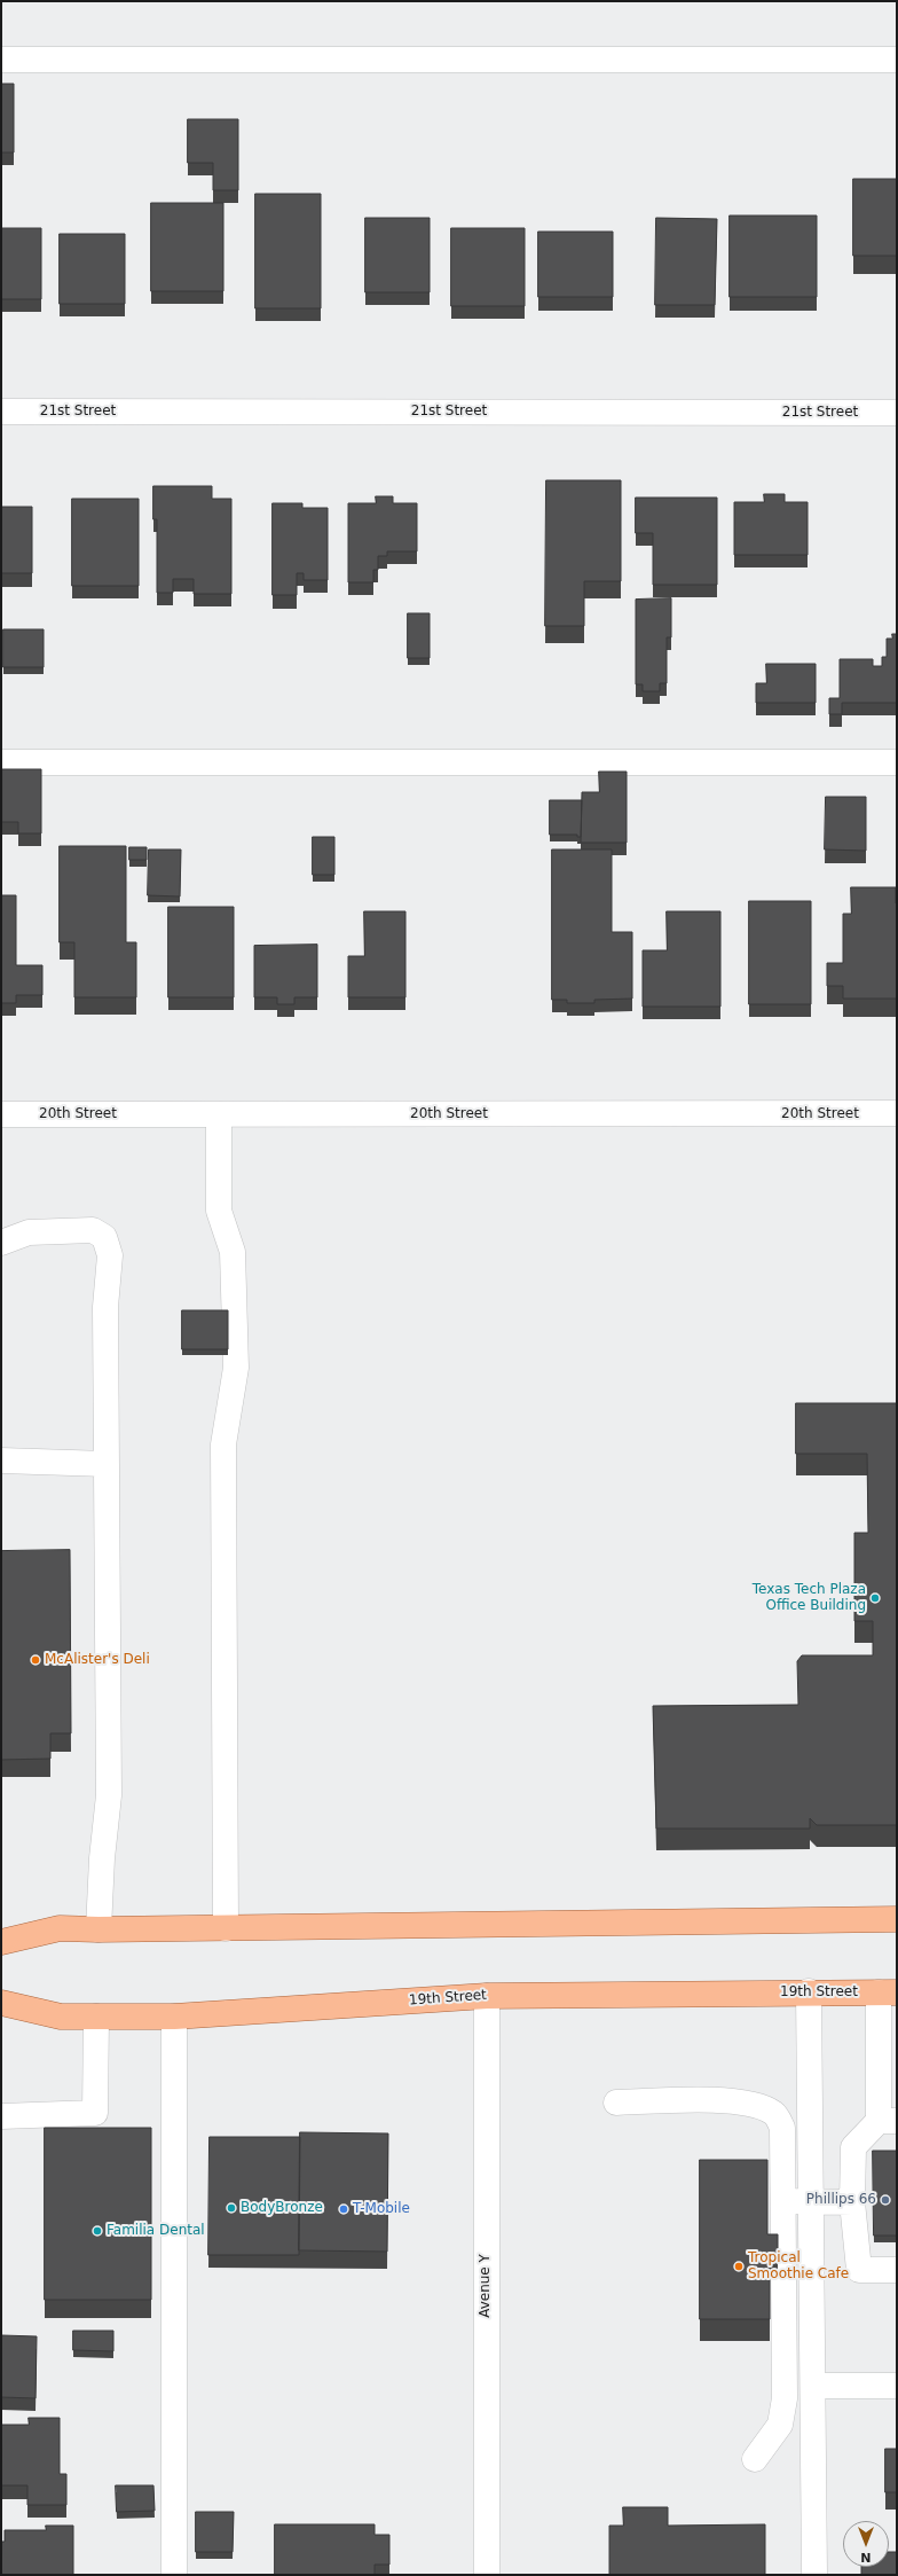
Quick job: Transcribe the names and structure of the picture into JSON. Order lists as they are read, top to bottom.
{
  "streets": {
    "main road": ["19th Street"],
    "street": ["21st Street", "20th Street", "Avenue Y"]
  },
  "crossings": [
    ["19th Street", "Avenue Y"]
  ],
  "places": [
    "Texas Tech Plaza Office Building",
    "McAlister's Deli",
    "Phillips 66",
    "BodyBronze",
    "T-Mobile",
    "Familia Dental",
    "Tropical Smoothie Cafe"
  ],
  "north": "bottom"
}
